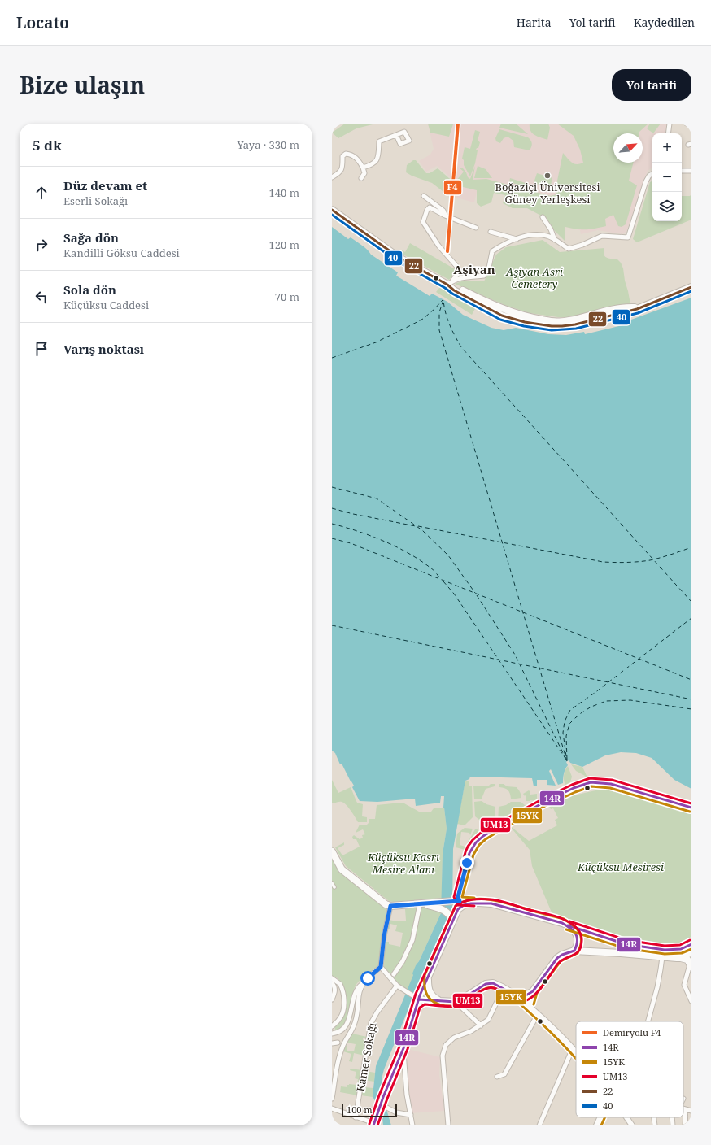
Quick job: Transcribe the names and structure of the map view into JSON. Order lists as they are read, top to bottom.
{
  "streets": {
    "street": ["Kamer Sokağı"]
  },
  "districts": ["Aşiyan"],
  "parks": ["Aşiyan Asri Cemetery", "Küçüksu Kasrı Mesire Alanı", "Küçüksu Mesiresi"],
  "places": ["Boğaziçi Üniversitesi Güney Yerleşkesi"],
  "lines": [
    "rail line F4",
    "transit line 22",
    "transit line 40",
    "transit line UM13",
    "transit line 14R",
    "transit line 15YK"
  ],
  "legend": [
    "Demiryolu F4",
    "14R",
    "15YK",
    "UM13",
    "22",
    "40"
  ],
  "scale_bar": "100 m",
  "north": "top right",
  "page": {
    "header": "Locato",
    "nav": ["Harita", "Yol tarifi", "Kaydedilen"],
    "title": "Bize ulaşın",
    "buttons": "Yol tarifi",
    "heading": ["5 dk", "Yaya · 330 m"],
    "map_buttons": ["+", "−"],
    "list": [
      ["Düz devam et", "Eserli Sokağı", "140 m"],
      ["Sağa dön", "Kandilli Göksu Caddesi", "120 m"],
      ["Sola dön", "Küçüksu Caddesi", "70 m"],
      "Varış noktası"
    ],
    "scale": "100 m"
  }
}
